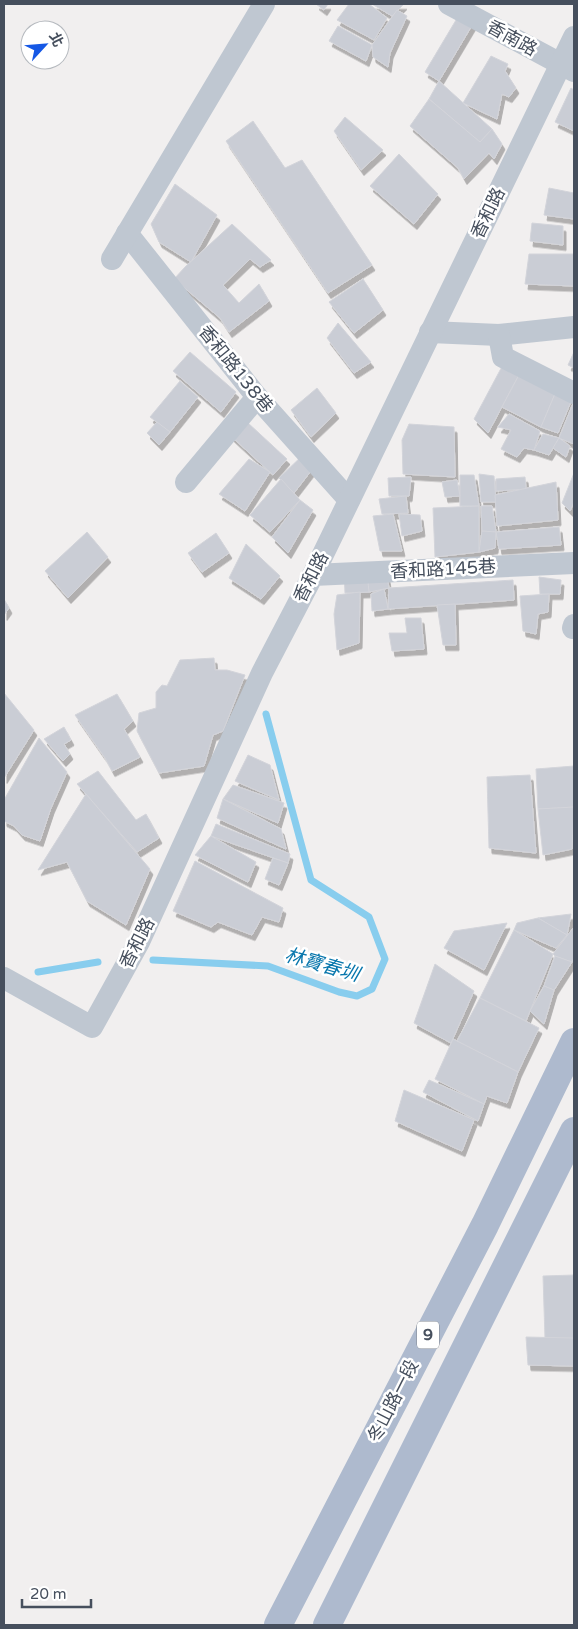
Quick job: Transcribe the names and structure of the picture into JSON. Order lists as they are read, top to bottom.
{
  "streets": {
    "main road": ["9", "冬山路一段"],
    "street": [
      "香南路",
      "香和路",
      "香和路138巷",
      "香和路145巷"
    ]
  },
  "crossings": [
    ["香南路", "香和路"],
    ["香和路", "香和路138巷"],
    ["香和路", "香和路145巷"]
  ],
  "water": ["林寶春圳"],
  "scale_bar": "20 m",
  "north": "top right"
}
